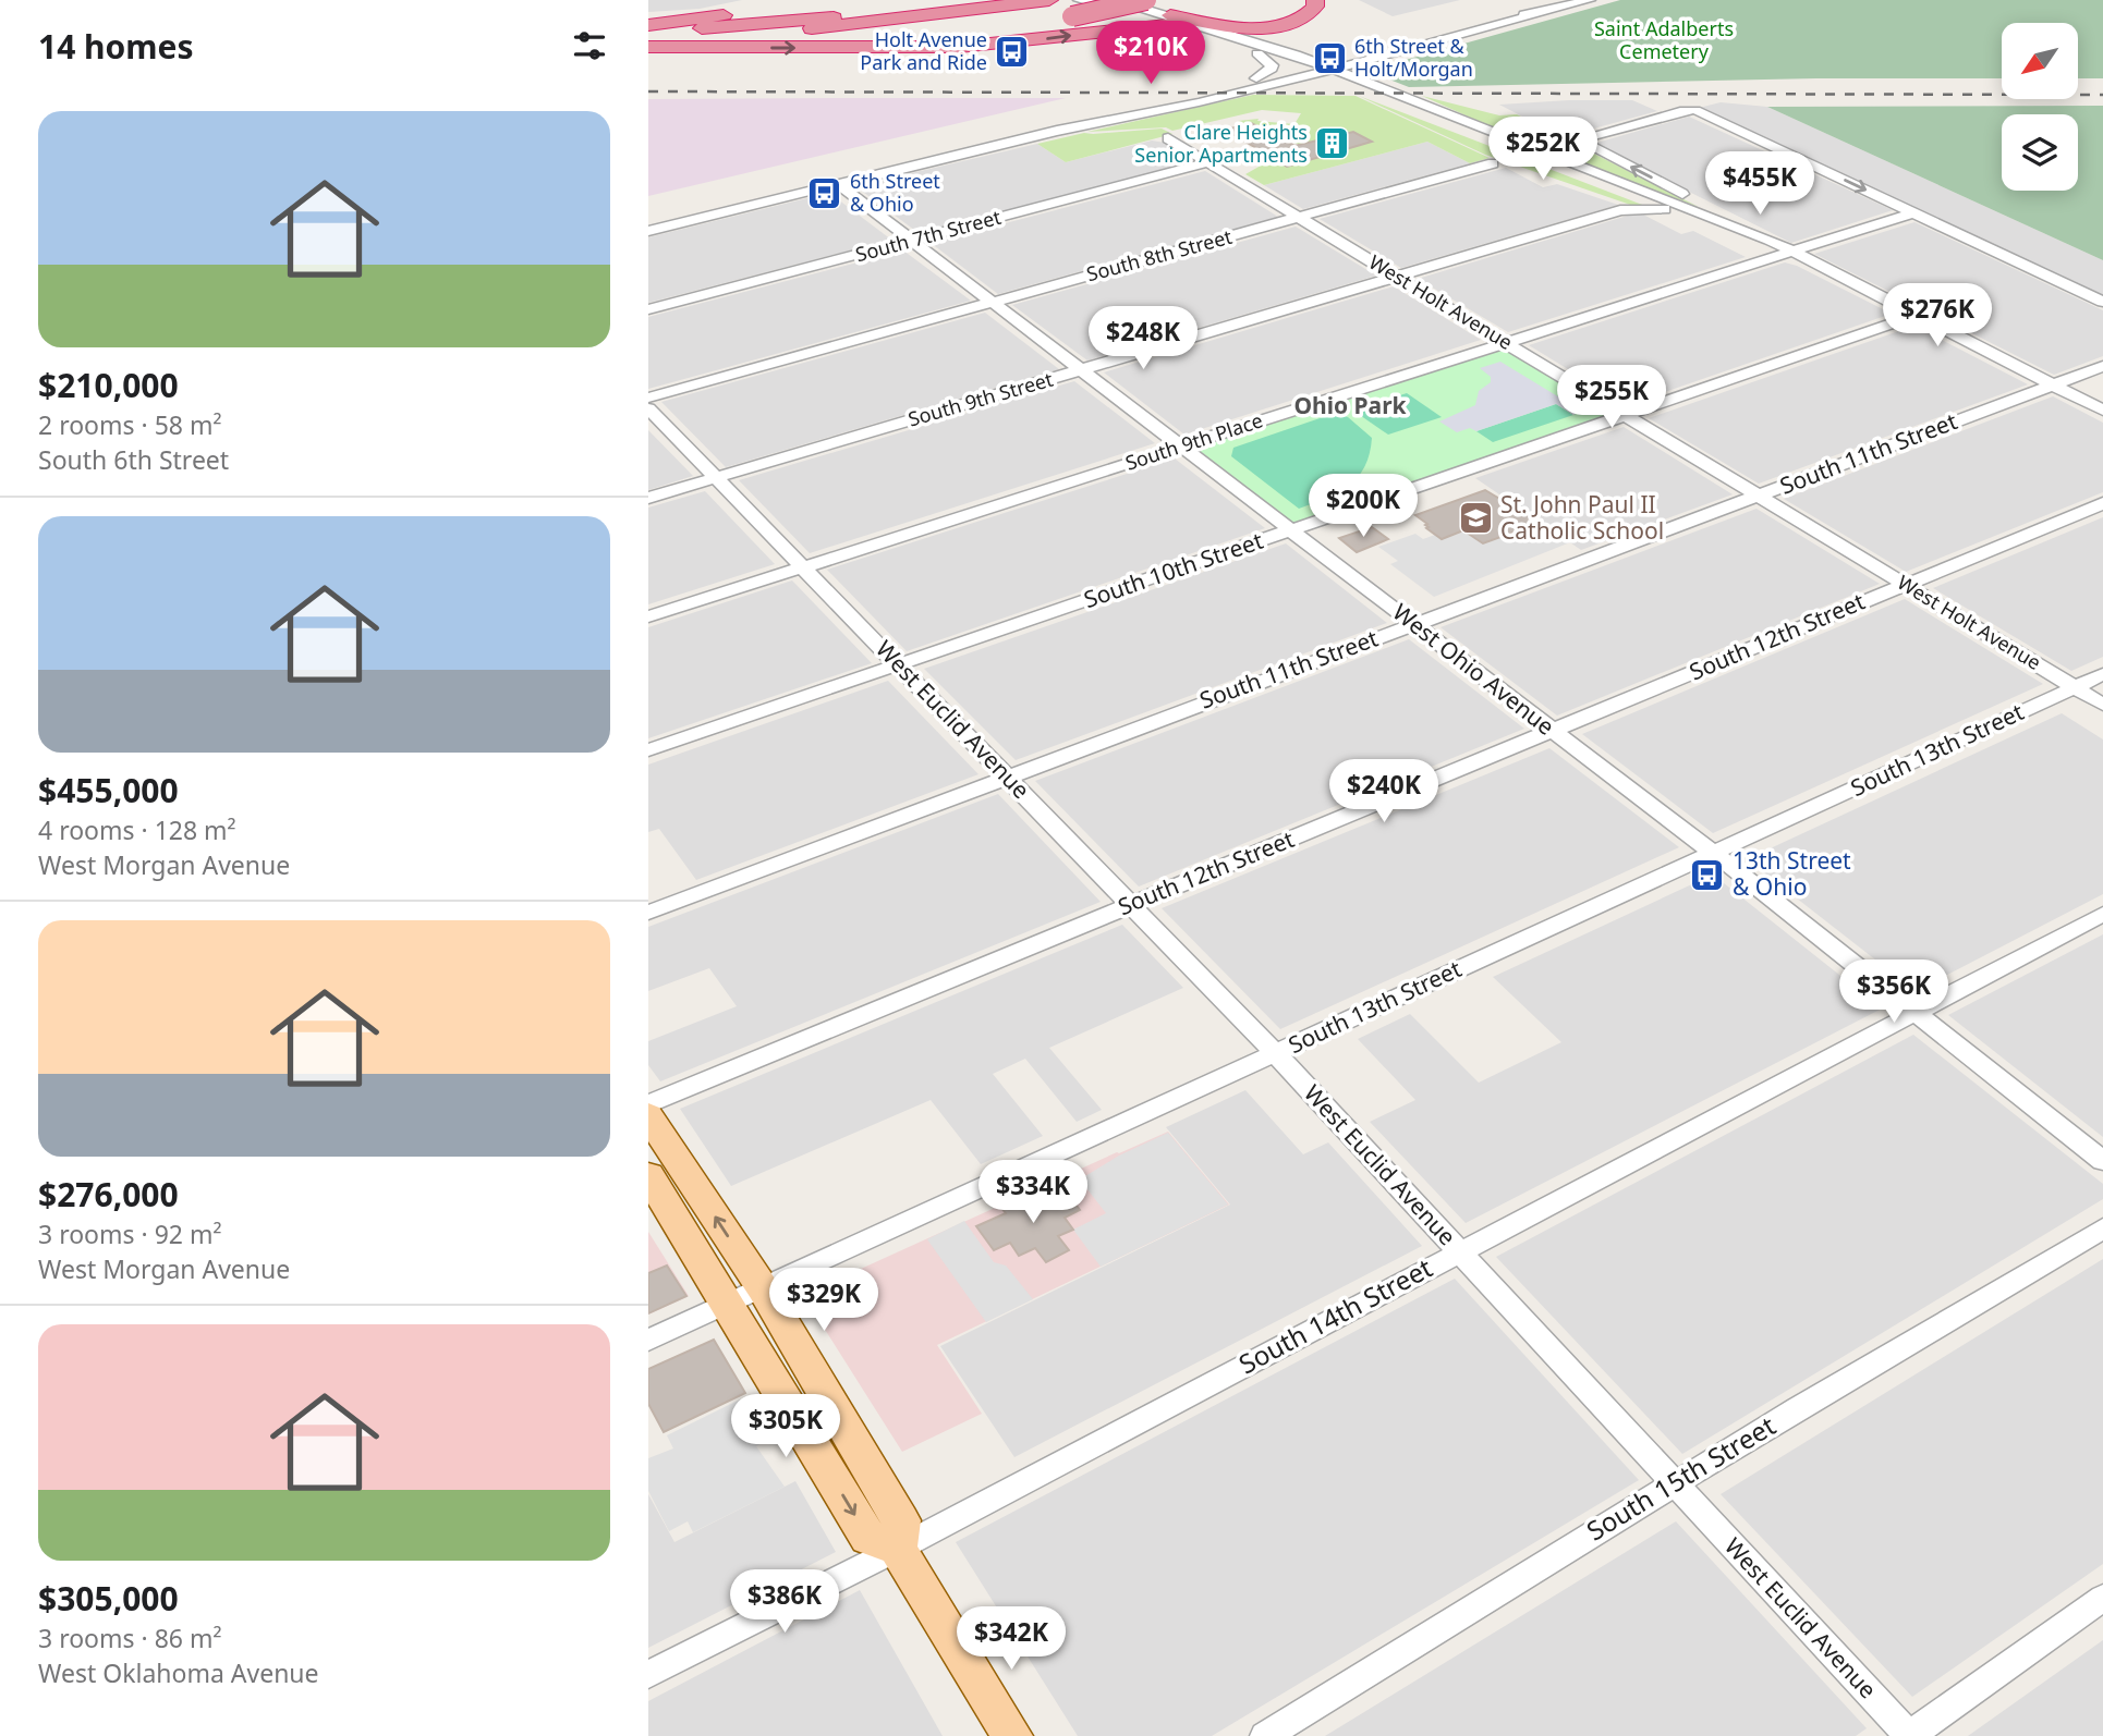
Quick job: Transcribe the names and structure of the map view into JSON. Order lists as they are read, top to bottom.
{
  "streets": {
    "street": [
      "South 7th Street",
      "South 8th Street",
      "West Holt Avenue",
      "South 9th Street",
      "South 9th Place",
      "South 11th Street",
      "South 10th Street",
      "South 12th Street",
      "West Ohio Avenue",
      "West Euclid Avenue",
      "South 13th Street",
      "South 14th Street",
      "South 15th Street"
    ]
  },
  "crossings": [
    ["South 7th Street", "West Holt Avenue"],
    ["South 7th Street", "West Ohio Avenue"],
    ["South 8th Street", "West Holt Avenue"],
    ["South 8th Street", "West Ohio Avenue"],
    ["West Holt Avenue", "South 9th Street"],
    ["West Holt Avenue", "South 9th Place"],
    ["West Holt Avenue", "South 11th Street"],
    ["West Holt Avenue", "South 10th Street"],
    ["West Holt Avenue", "South 12th Street"],
    ["West Holt Avenue", "South 13th Street"],
    ["South 9th Street", "West Ohio Avenue"],
    ["South 9th Street", "West Euclid Avenue"],
    ["South 9th Place", "West Ohio Avenue"],
    ["South 9th Place", "West Euclid Avenue"],
    ["South 11th Street", "West Ohio Avenue"],
    ["South 11th Street", "West Euclid Avenue"],
    ["South 10th Street", "West Ohio Avenue"],
    ["South 10th Street", "West Euclid Avenue"],
    ["South 12th Street", "West Ohio Avenue"],
    ["South 12th Street", "West Euclid Avenue"],
    ["West Ohio Avenue", "South 13th Street"],
    ["West Ohio Avenue", "South 14th Street"],
    ["West Euclid Avenue", "South 13th Street"],
    ["West Euclid Avenue", "South 14th Street"],
    ["West Euclid Avenue", "South 15th Street"]
  ],
  "districts": ["Ohio Park"],
  "parks": ["Saint Adalberts Cemetery"],
  "places": {
    "bus stop": [
      "Holt Avenue Park and Ride",
      "6th Street & Holt/Morgan",
      "6th Street & Ohio",
      "13th Street & Ohio"
    ],
    "building": ["Clare Heights Senior Apartments"],
    "school or university": ["St. John Paul II Catholic School"]
  },
  "north": "bottom left",
  "page": {
    "heading": "14 homes",
    "price": [
      "$210K",
      "$252K",
      "$455K",
      "$276K",
      "$248K",
      "$255K",
      "$200K",
      "$240K",
      "$356K",
      "$334K",
      "$329K",
      "$305K",
      "$386K",
      "$342K"
    ],
    "list": [
      {
        "name": "$210,000",
        "note": "2 rooms · 58 m² · South 6th Street"
      },
      {
        "name": "$455,000",
        "note": "4 rooms · 128 m² · West Morgan Avenue"
      },
      {
        "name": "$276,000",
        "note": "3 rooms · 92 m² · West Morgan Avenue"
      },
      {
        "name": "$305,000",
        "note": "3 rooms · 86 m² · West Oklahoma Avenue"
      }
    ]
  }
}
